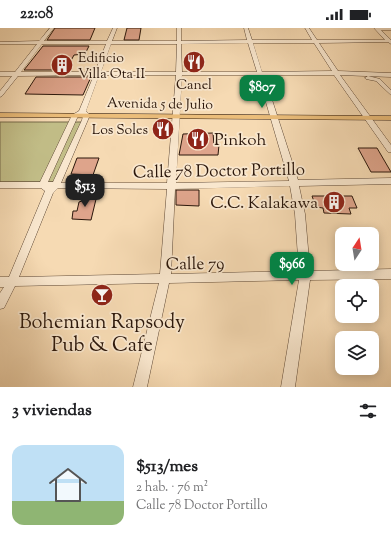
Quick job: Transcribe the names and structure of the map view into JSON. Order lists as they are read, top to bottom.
{
  "streets": {
    "main road": ["Avenida 5 de Julio"],
    "street": ["Calle 78 Doctor Portillo", "Calle 79"]
  },
  "places": {
    "restaurant": ["Canel", "Los Soles", "Pinkoh"],
    "building": ["Edificio Villa Ota II", "C.C. Kalakawa"],
    "bar": ["Bohemian Rapsody Pub & Cafe"]
  },
  "north": "top",
  "page": {
    "status": "22:08",
    "price": ["$807", "$513", "$966"],
    "heading": "3 viviendas",
    "list": [
      {
        "name": "$513/mes",
        "note": "2 hab. · 76 m² · Calle 78 Doctor Portillo"
      }
    ]
  }
}
